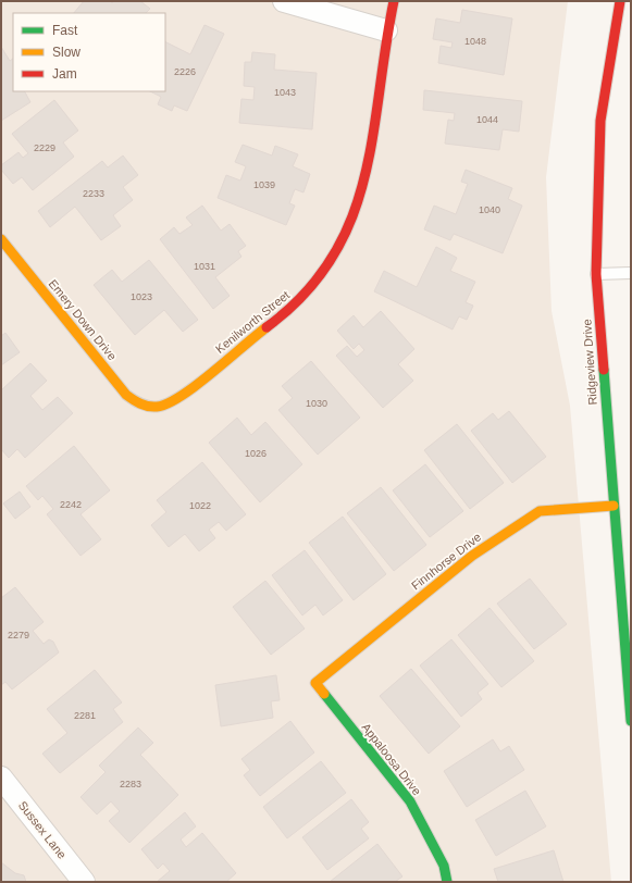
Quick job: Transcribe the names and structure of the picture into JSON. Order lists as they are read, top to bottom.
{
  "streets": {
    "street": [
      "Emery Down Drive",
      "Kenilworth Street",
      "Ridgeview Drive",
      "Finnhorse Drive",
      "Appaloosa Drive",
      "Sussex Lane"
    ]
  },
  "crossings": [
    ["Emery Down Drive", "Kenilworth Street"],
    ["Ridgeview Drive", "Finnhorse Drive"],
    ["Finnhorse Drive", "Appaloosa Drive"]
  ],
  "house_numbers": [
    "1048",
    "2226",
    "1043",
    "1044",
    "2229",
    "1039",
    "2233",
    "1040",
    "1031",
    "1023",
    "1030",
    "1026",
    "2242",
    "1022",
    "2279",
    "2281",
    "2283"
  ],
  "legend": ["Fast", "Slow", "Jam"]
}
